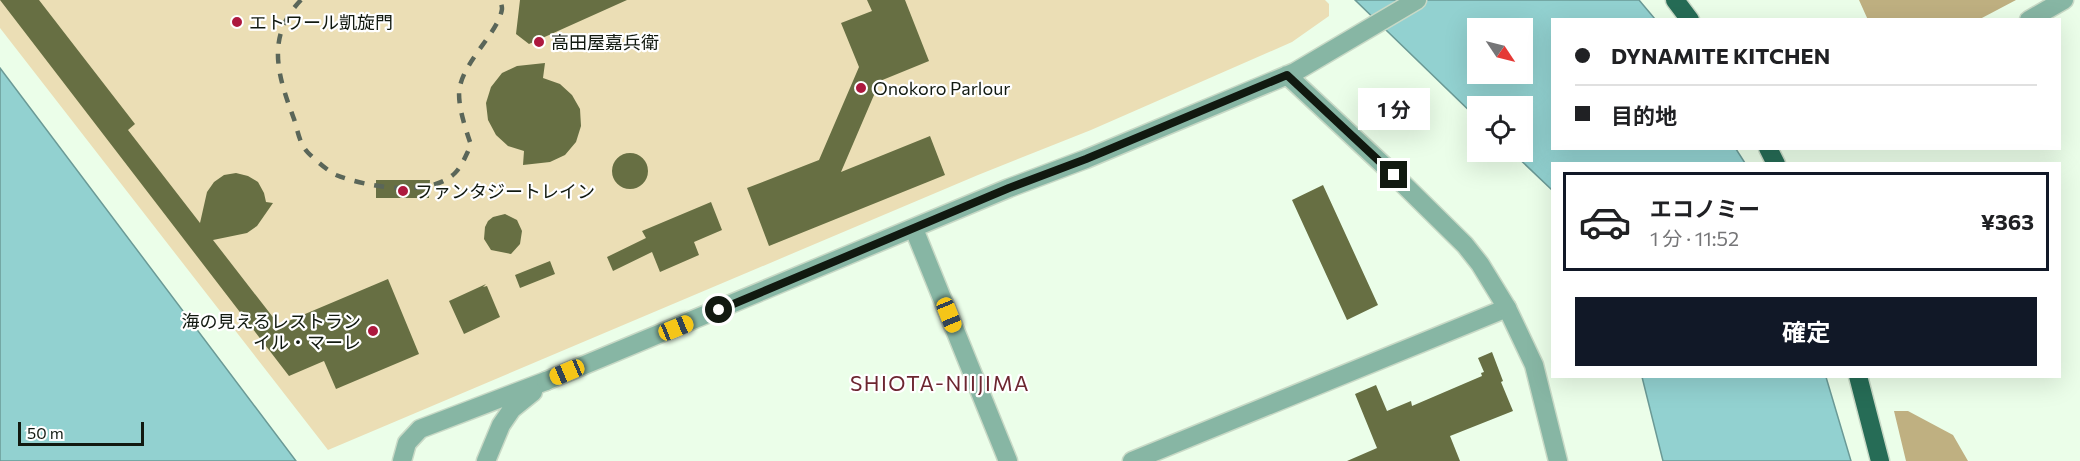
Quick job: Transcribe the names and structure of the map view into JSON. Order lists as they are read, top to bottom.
{
  "districts": ["SHIOTA-NIIJIMA"],
  "places": [
    "エトワール凱旋門",
    "高田屋嘉兵衛",
    "Onokoro Parlour",
    "ファンタジートレイン",
    "海の見えるレストラン イル・マーレ"
  ],
  "scale_bar": "50 m",
  "north": "bottom right",
  "page": {
    "banner": ["DYNAMITE KITCHEN", "目的地"],
    "bubble": "1 分",
    "list": [
      {
        "name": "エコノミー",
        "note": "1 分 · 11:52",
        "value": "¥363"
      }
    ],
    "buttons": "確定",
    "scale": "50 m"
  }
}
